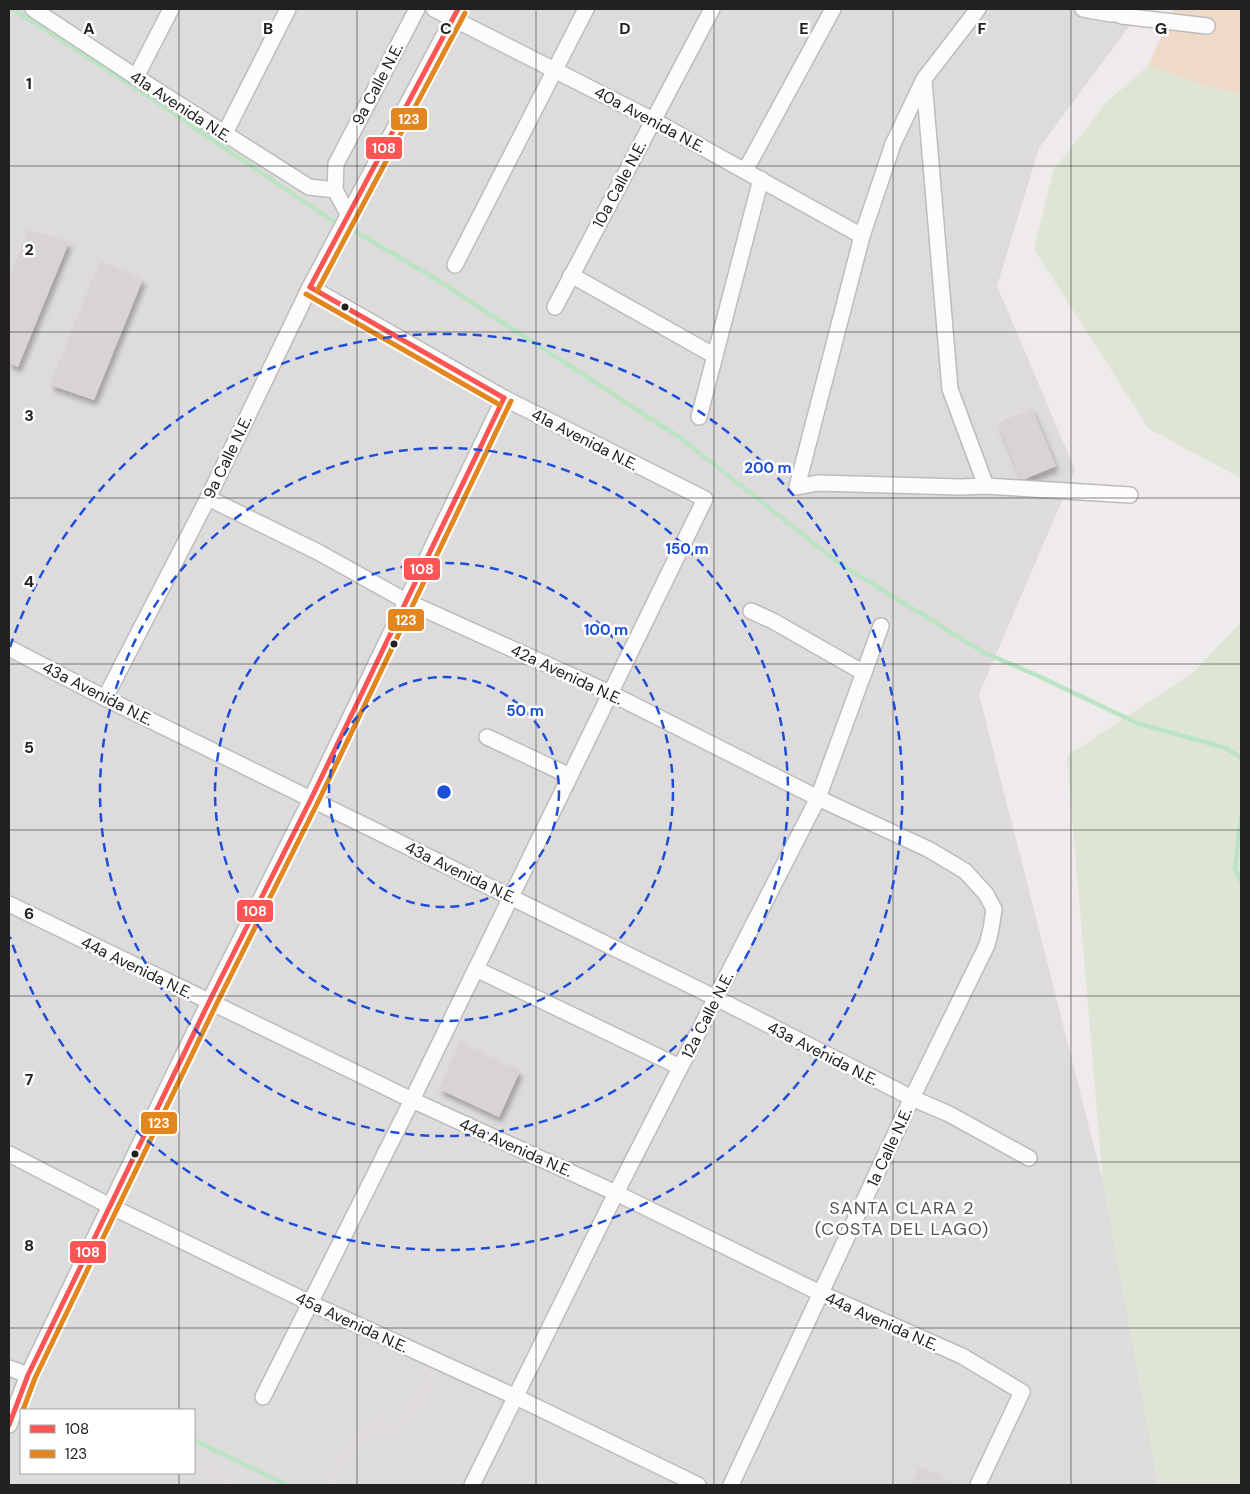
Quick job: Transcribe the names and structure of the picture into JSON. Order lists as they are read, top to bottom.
{
  "streets": {
    "street": [
      "9a Calle N.E.",
      "41a Avenida N.E.",
      "40a Avenida N.E.",
      "10a Calle N.E.",
      "42a Avenida N.E.",
      "43a Avenida N.E.",
      "44a Avenida N.E.",
      "12a Calle N.E.",
      "1a Calle N.E.",
      "45a Avenida N.E."
    ]
  },
  "crossings": [
    ["9a Calle N.E.", "41a Avenida N.E."],
    ["9a Calle N.E.", "40a Avenida N.E."],
    ["9a Calle N.E.", "42a Avenida N.E."],
    ["9a Calle N.E.", "43a Avenida N.E."],
    ["41a Avenida N.E.", "42a Avenida N.E."],
    ["40a Avenida N.E.", "10a Calle N.E."],
    ["42a Avenida N.E.", "12a Calle N.E."],
    ["42a Avenida N.E.", "1a Calle N.E."],
    ["43a Avenida N.E.", "12a Calle N.E."],
    ["43a Avenida N.E.", "1a Calle N.E."],
    ["44a Avenida N.E.", "12a Calle N.E."],
    ["44a Avenida N.E.", "1a Calle N.E."],
    ["12a Calle N.E.", "45a Avenida N.E."]
  ],
  "districts": ["SANTA CLARA 2 (COSTA DEL LAGO)"],
  "lines": ["transit line 108", "transit line 123"],
  "legend": ["108", "123"],
  "grid": {
    "columns": [
      "A",
      "B",
      "C",
      "D",
      "E",
      "F",
      "G"
    ],
    "rows": [
      "1",
      "2",
      "3",
      "4",
      "5",
      "6",
      "7",
      "8"
    ]
  },
  "rings": [
    "200 m",
    "150 m",
    "100 m",
    "50 m"
  ]
}
